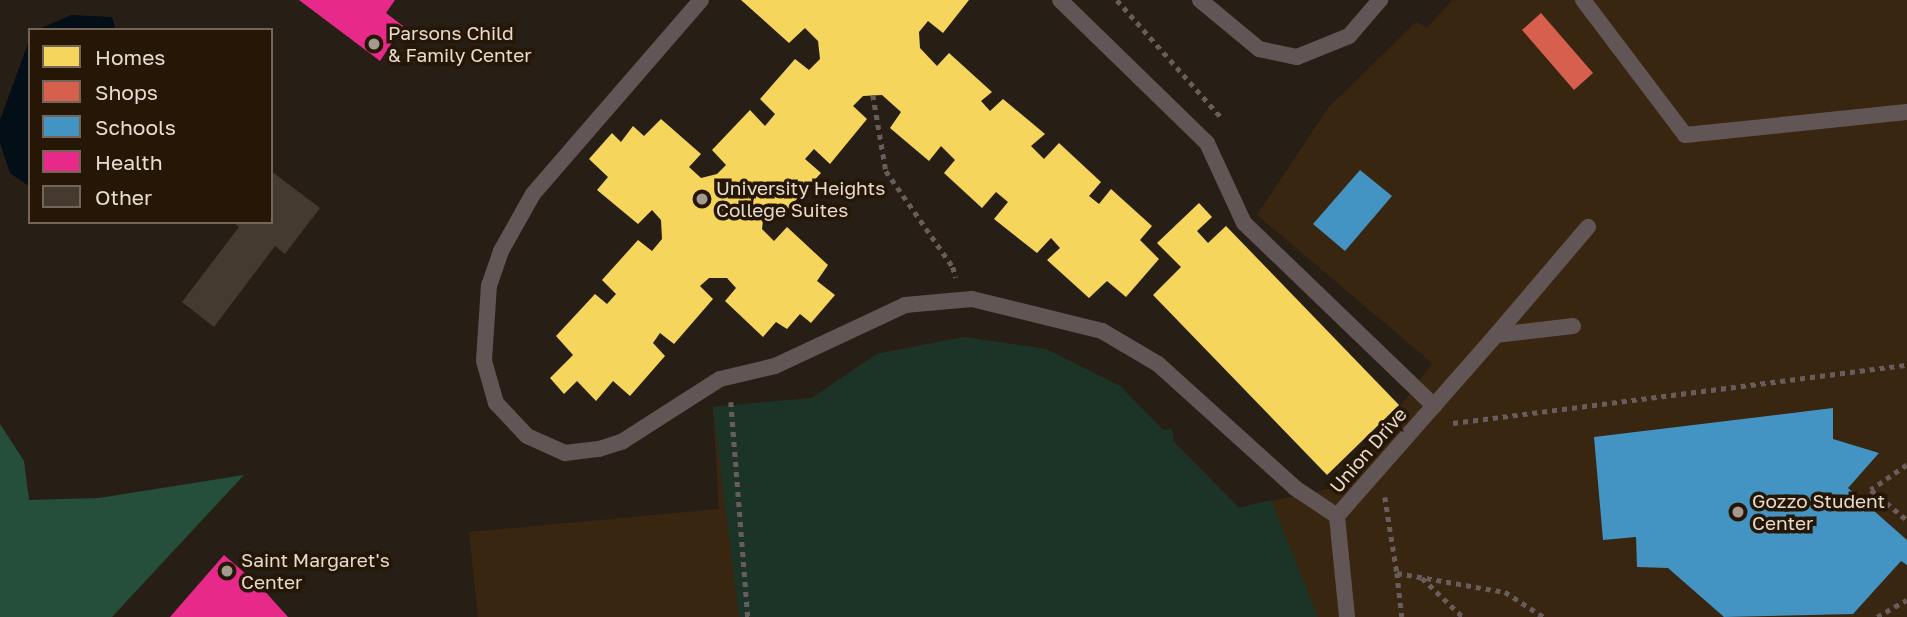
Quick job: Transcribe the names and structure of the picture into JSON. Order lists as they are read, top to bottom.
{
  "streets": {
    "lane": ["Union Drive"]
  },
  "places": [
    "Parsons Child & Family Center",
    "University Heights College Suites",
    "Gozzo Student Center",
    "Saint Margaret's Center"
  ],
  "legend": [
    "Homes",
    "Shops",
    "Schools",
    "Health",
    "Other"
  ]
}
